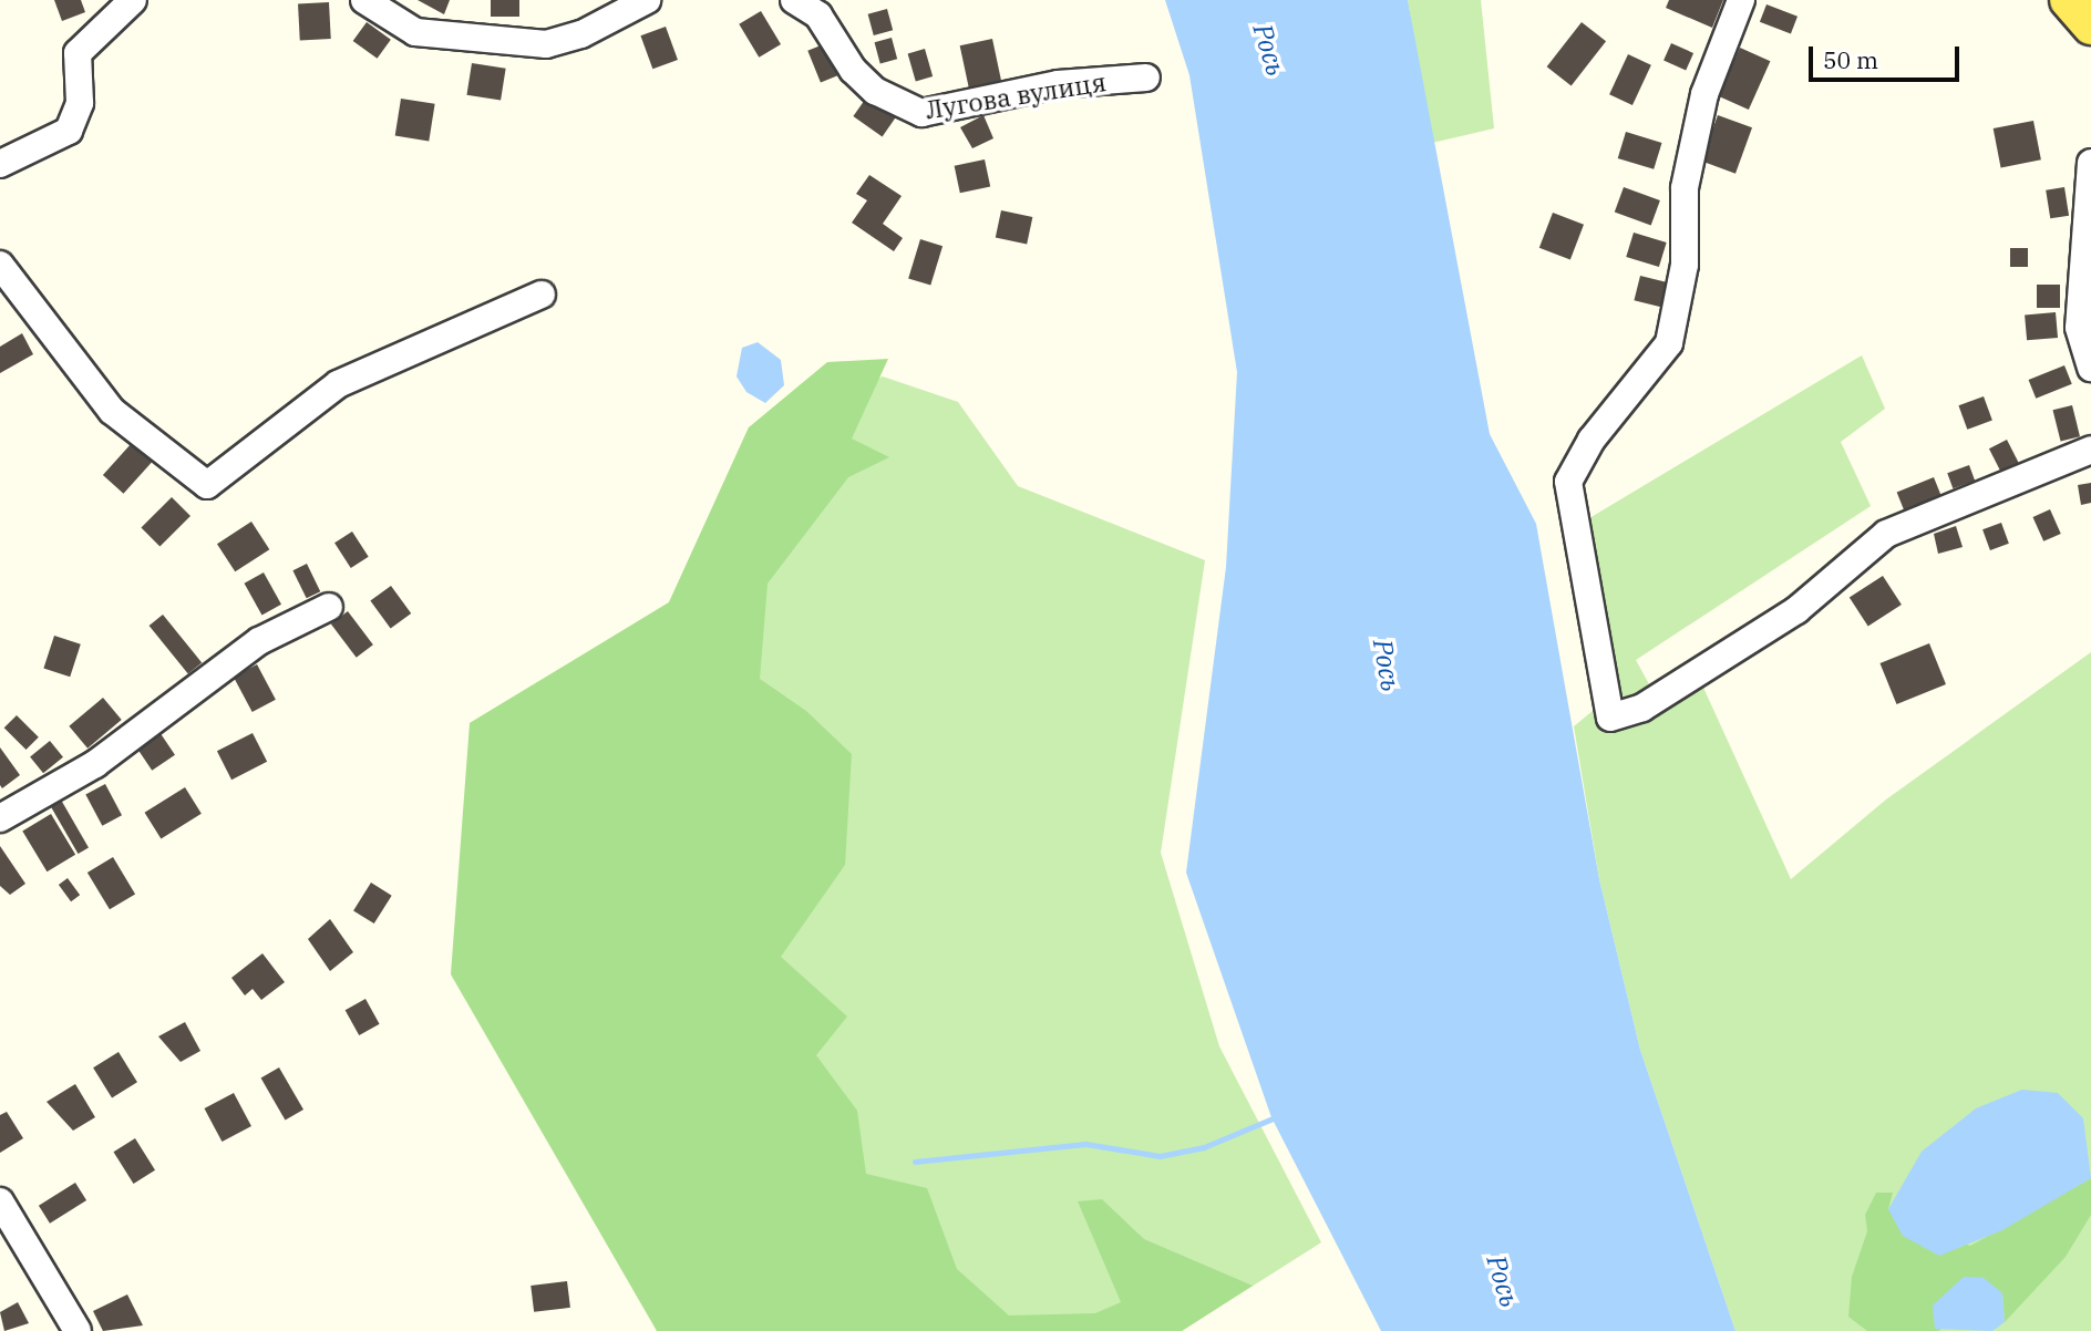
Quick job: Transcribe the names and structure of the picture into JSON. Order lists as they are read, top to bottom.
{
  "streets": {
    "street": ["Лугова вулиця"]
  },
  "water": ["Рось"],
  "scale_bar": "50 m"
}
